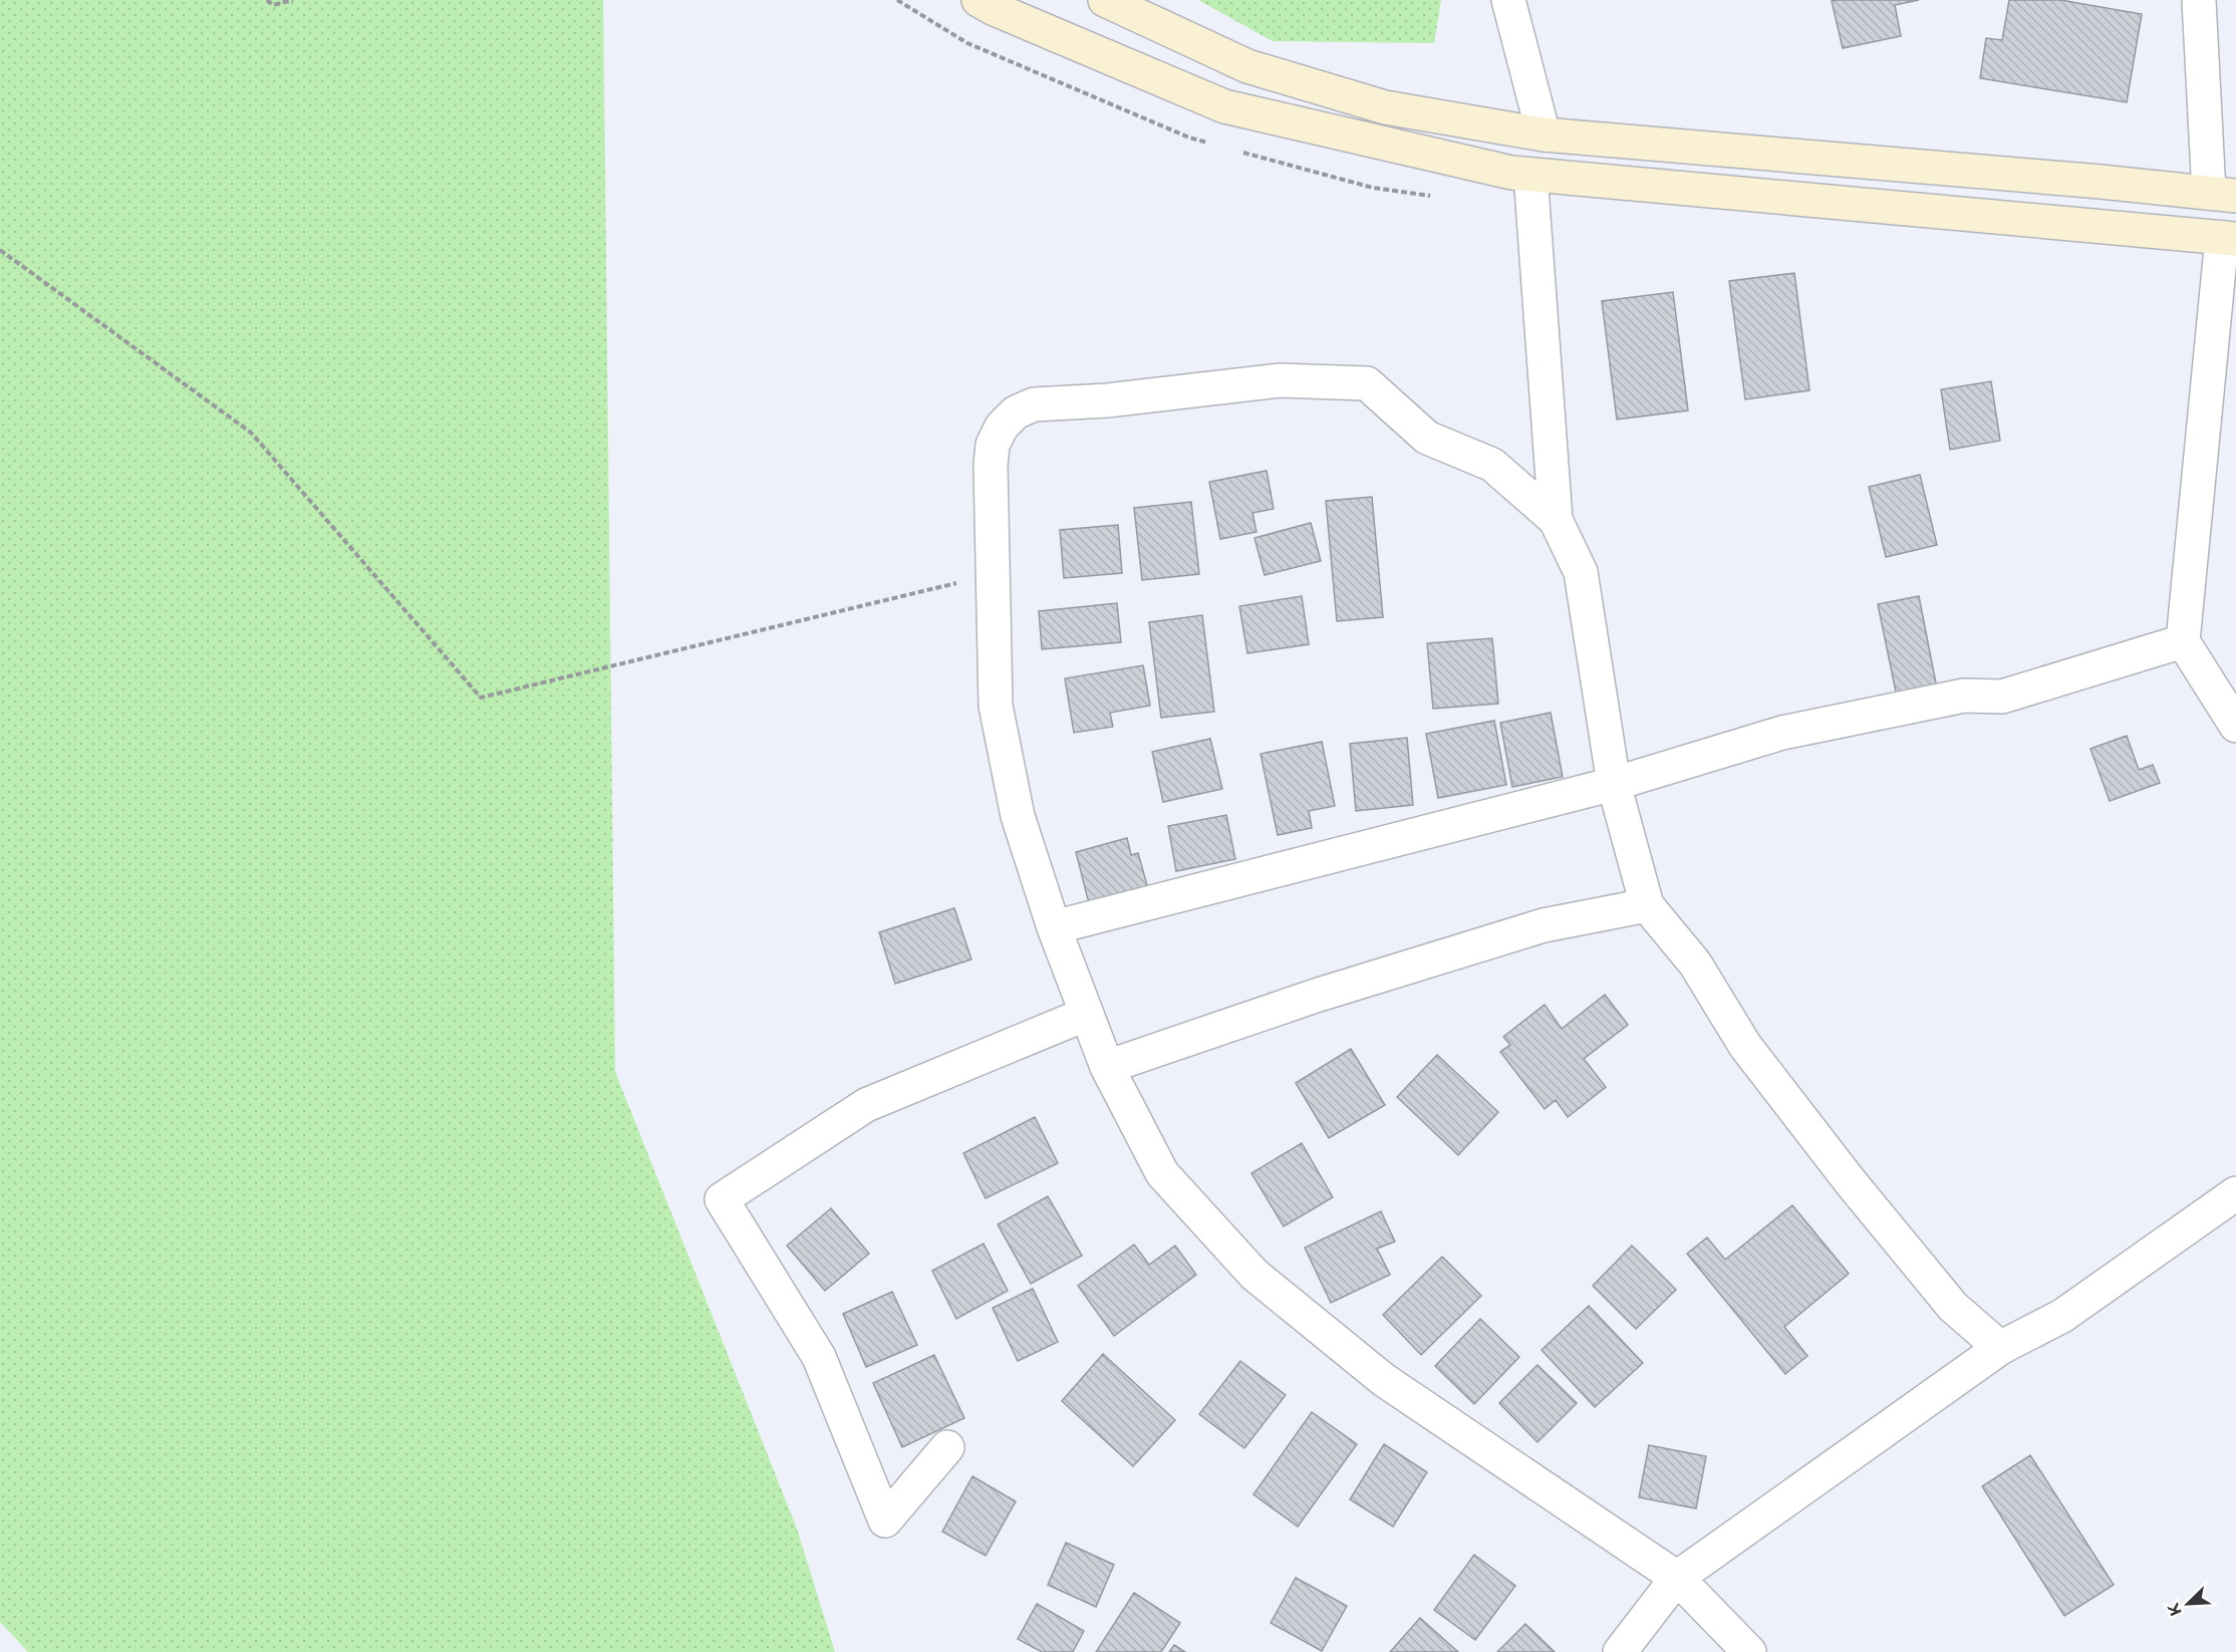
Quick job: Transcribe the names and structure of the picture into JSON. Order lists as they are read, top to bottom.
{
  "north": "bottom left"
}
